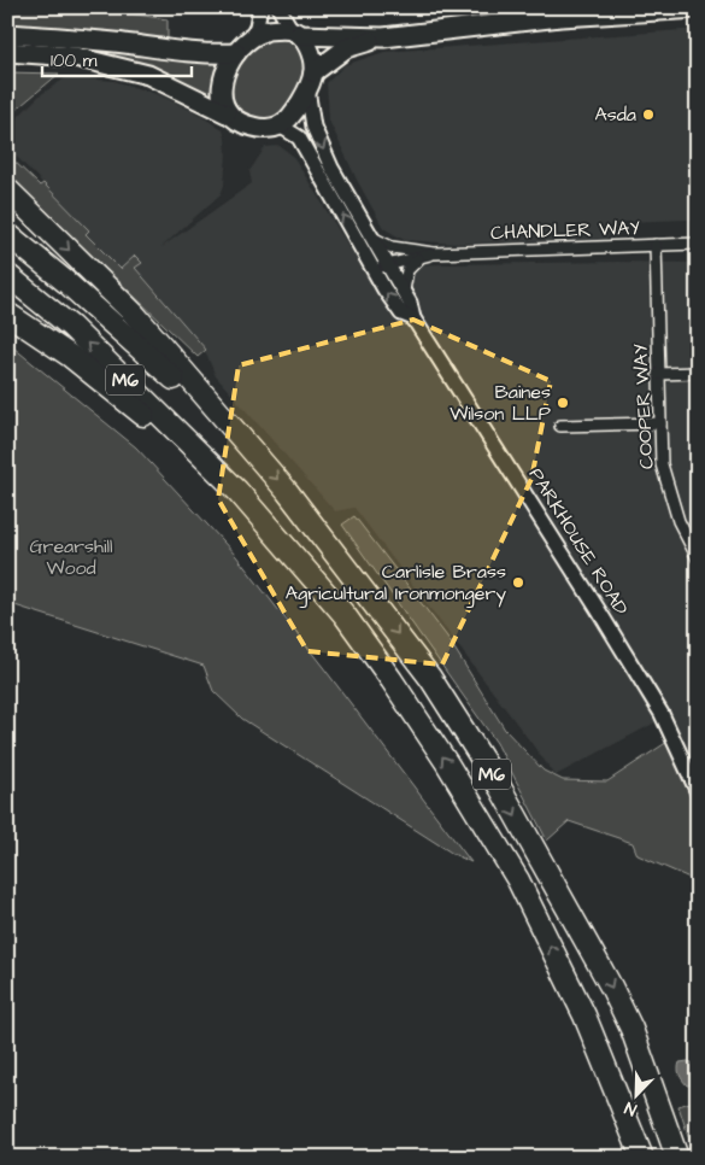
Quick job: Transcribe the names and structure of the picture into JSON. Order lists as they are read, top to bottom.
{
  "streets": {
    "highway": ["M6"],
    "street": ["CHANDLER WAY", "COOPER WAY", "PARKHOUSE ROAD"]
  },
  "crossings": [
    ["CHANDLER WAY", "COOPER WAY"],
    ["CHANDLER WAY", "PARKHOUSE ROAD"]
  ],
  "parks": ["Grearshill Wood"],
  "places": ["Asda", "Baines Wilson LLP", "Carlisle Brass Agricultural Ironmongery"],
  "scale_bar": "100 m",
  "north": "bottom left"
}
